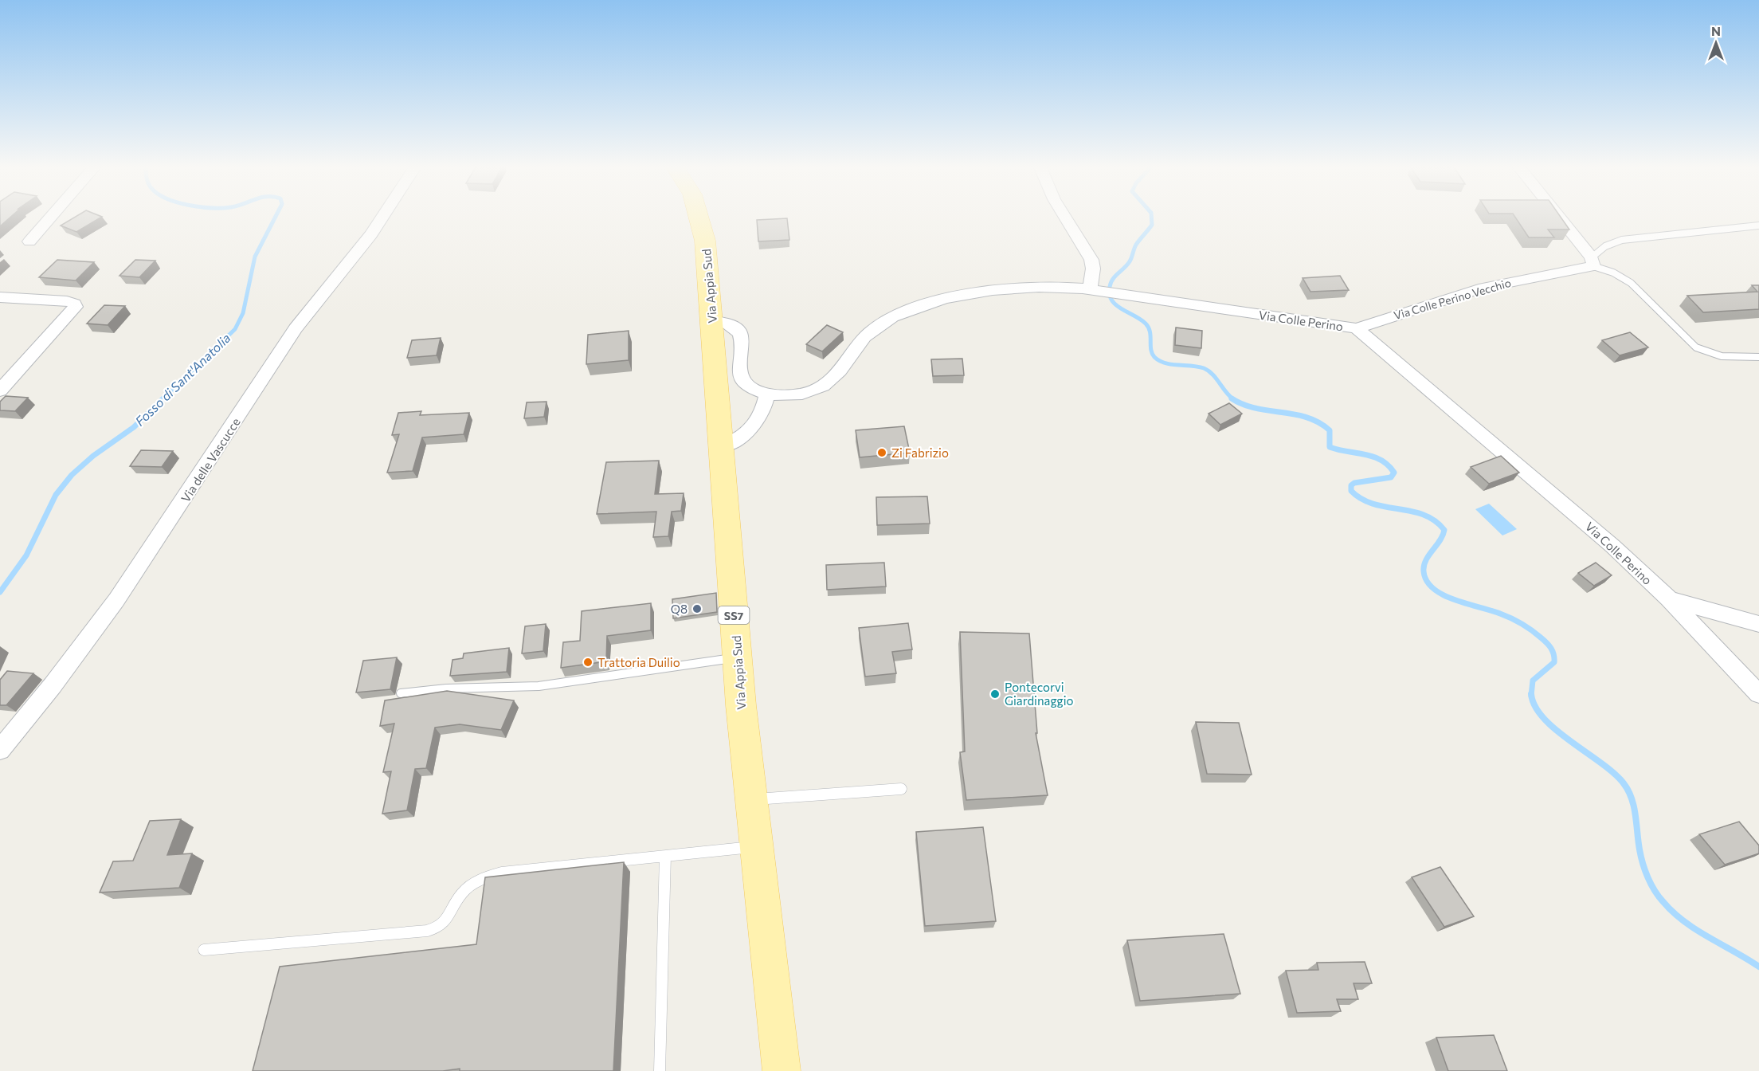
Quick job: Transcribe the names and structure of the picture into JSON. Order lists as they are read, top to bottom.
{
  "streets": {
    "main road": ["Via Appia Sud", "SS7"],
    "street": ["Via Colle Perino Vecchio", "Via Colle Perino", "Via delle Vascucce"]
  },
  "crossings": [
    ["Via Appia Sud", "Via Colle Perino"],
    ["Via Colle Perino Vecchio", "Via Colle Perino"]
  ],
  "water": ["Fosso di Sant'Anatolia"],
  "places": [
    "Zi Fabrizio",
    "Q8",
    "Trattoria Duilio",
    "Pontecorvi Giardinaggio"
  ],
  "north": "top"
}
